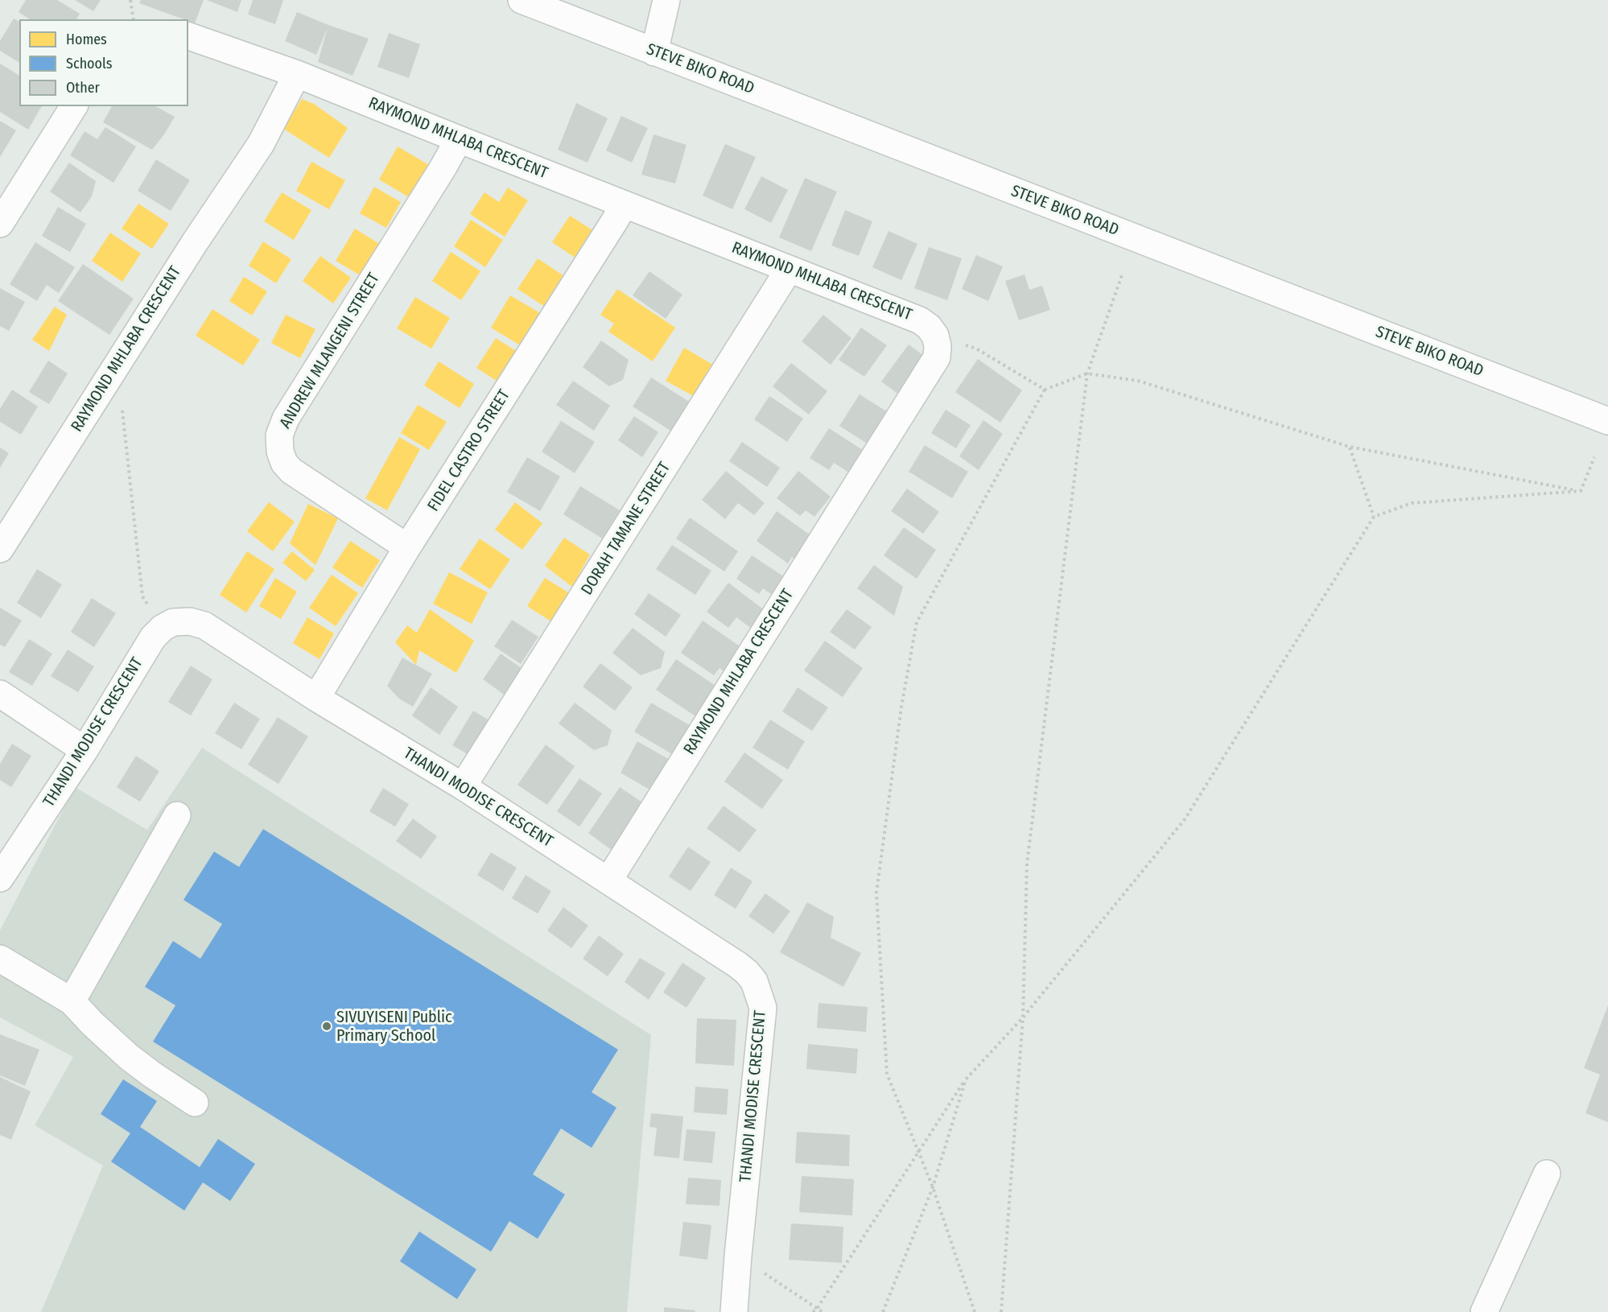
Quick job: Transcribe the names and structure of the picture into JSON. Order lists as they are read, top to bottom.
{
  "streets": {
    "street": [
      "STEVE BIKO ROAD",
      "RAYMOND MHLABA CRESCENT",
      "ANDREW MLANGENI STREET",
      "FIDEL CASTRO STREET",
      "DORAH TAMANE STREET",
      "THANDI MODISE CRESCENT"
    ]
  },
  "crossings": [
    ["RAYMOND MHLABA CRESCENT", "ANDREW MLANGENI STREET"],
    ["RAYMOND MHLABA CRESCENT", "FIDEL CASTRO STREET"],
    ["RAYMOND MHLABA CRESCENT", "DORAH TAMANE STREET"],
    ["RAYMOND MHLABA CRESCENT", "THANDI MODISE CRESCENT"],
    ["ANDREW MLANGENI STREET", "FIDEL CASTRO STREET"],
    ["FIDEL CASTRO STREET", "THANDI MODISE CRESCENT"],
    ["DORAH TAMANE STREET", "THANDI MODISE CRESCENT"]
  ],
  "places": ["SIVUYISENI Public Primary School"],
  "legend": ["Homes", "Schools", "Other"]
}
